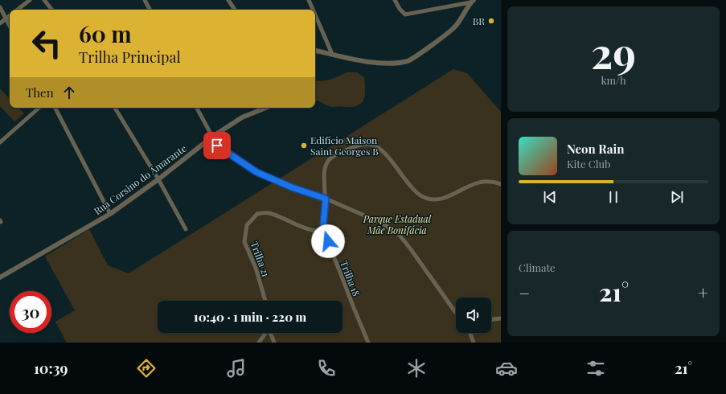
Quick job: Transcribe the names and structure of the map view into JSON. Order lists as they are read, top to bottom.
{
  "streets": {
    "street": ["Rua Corsino do Amarante", "Trilha 21", "Trilha 18"]
  },
  "crossings": [
    ["Trilha 21", "Trilha 18"]
  ],
  "parks": ["Parque Estadual Mãe Bonifácia"],
  "places": ["BR", "Edifício Maison Saint Georges B"],
  "page": {
    "tile": [
      ["29", "km/h"],
      "Climate"
    ],
    "turn": ["60 m", "Trilha Principal"],
    "then": "Then",
    "song": ["Neon Rain", "Kite Club"],
    "heat": ["−", "21°", "+"],
    "limit": "30",
    "trip": "10:40 · 1 min · 220 m",
    "tabs": ["10:39", "21°"]
  }
}
